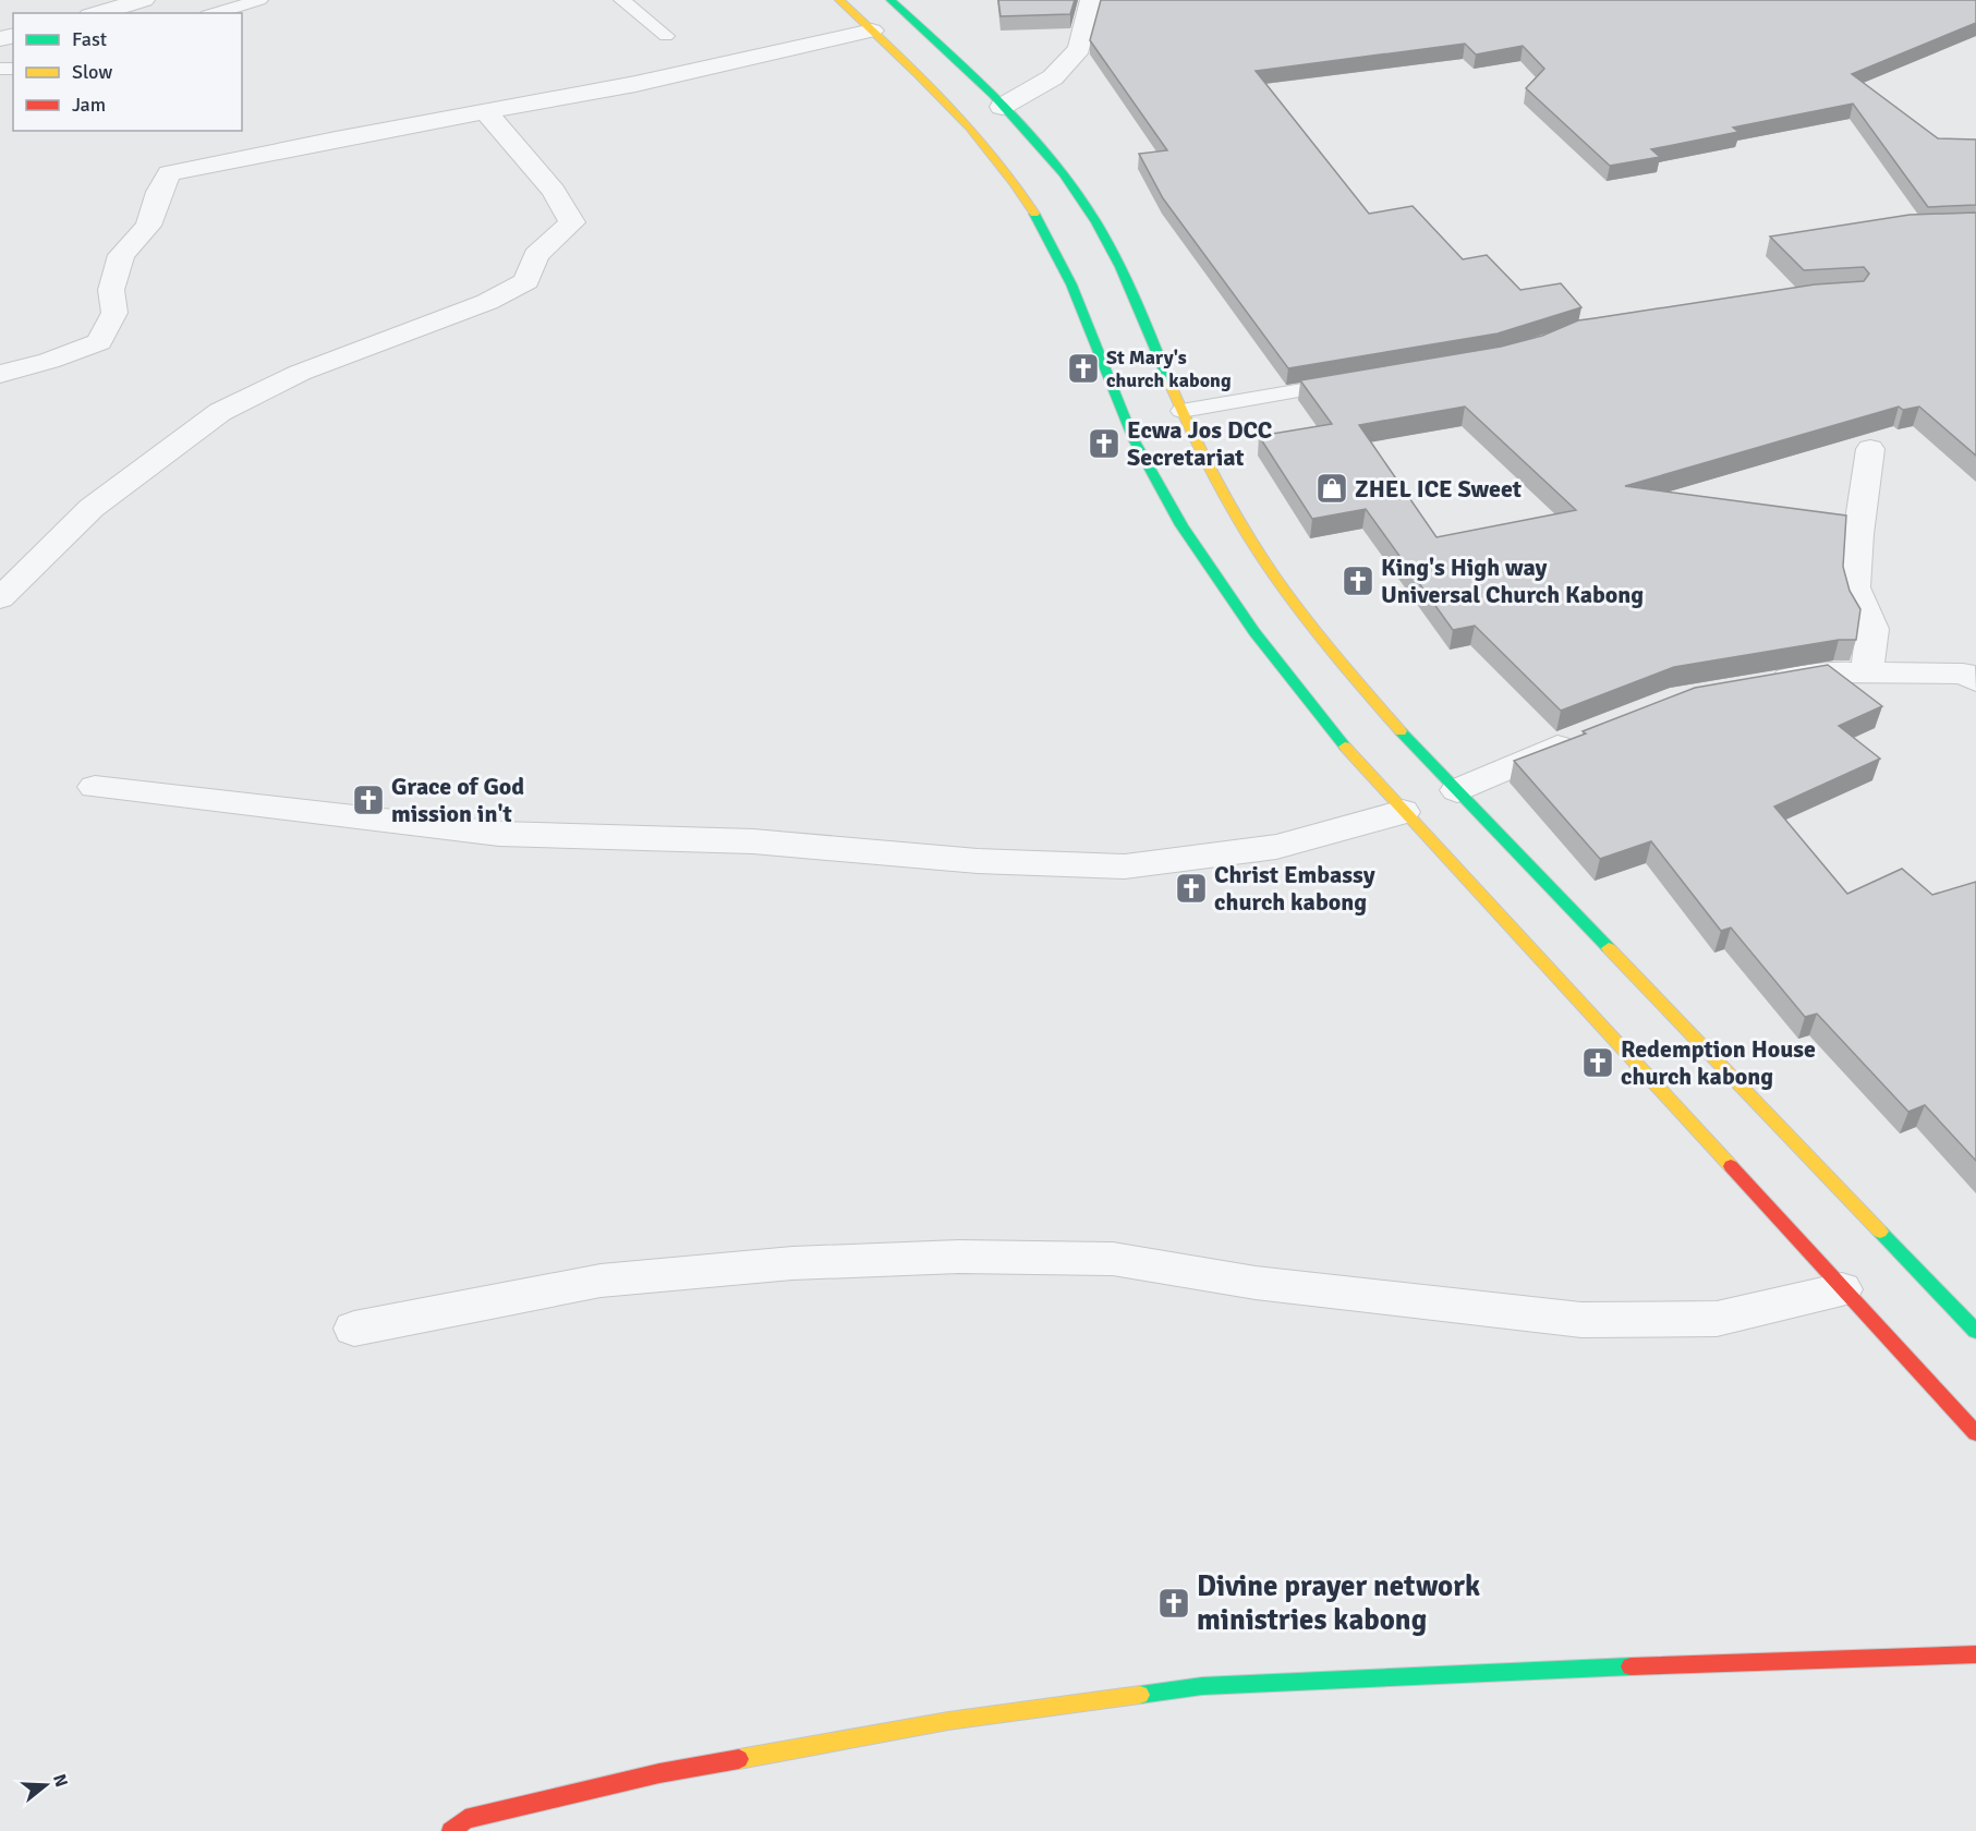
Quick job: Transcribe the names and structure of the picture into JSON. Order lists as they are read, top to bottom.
{
  "places": {
    "church": [
      "St Mary's church kabong",
      "Ecwa Jos DCC Secretariat",
      "King's High way Universal Church Kabong",
      "Grace of God mission in't",
      "Christ Embassy church kabong",
      "Redemption House church kabong",
      "Divine prayer network ministries kabong"
    ],
    "shop": ["ZHEL ICE Sweet"]
  },
  "legend": ["Fast", "Slow", "Jam"],
  "north": "right"
}
